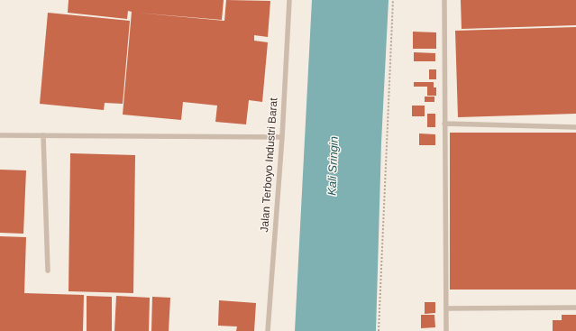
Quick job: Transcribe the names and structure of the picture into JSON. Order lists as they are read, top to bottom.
{
  "streets": {
    "lane": ["Jalan Terboyo Industri Barat"]
  },
  "water": ["Kali Sringin"]
}
